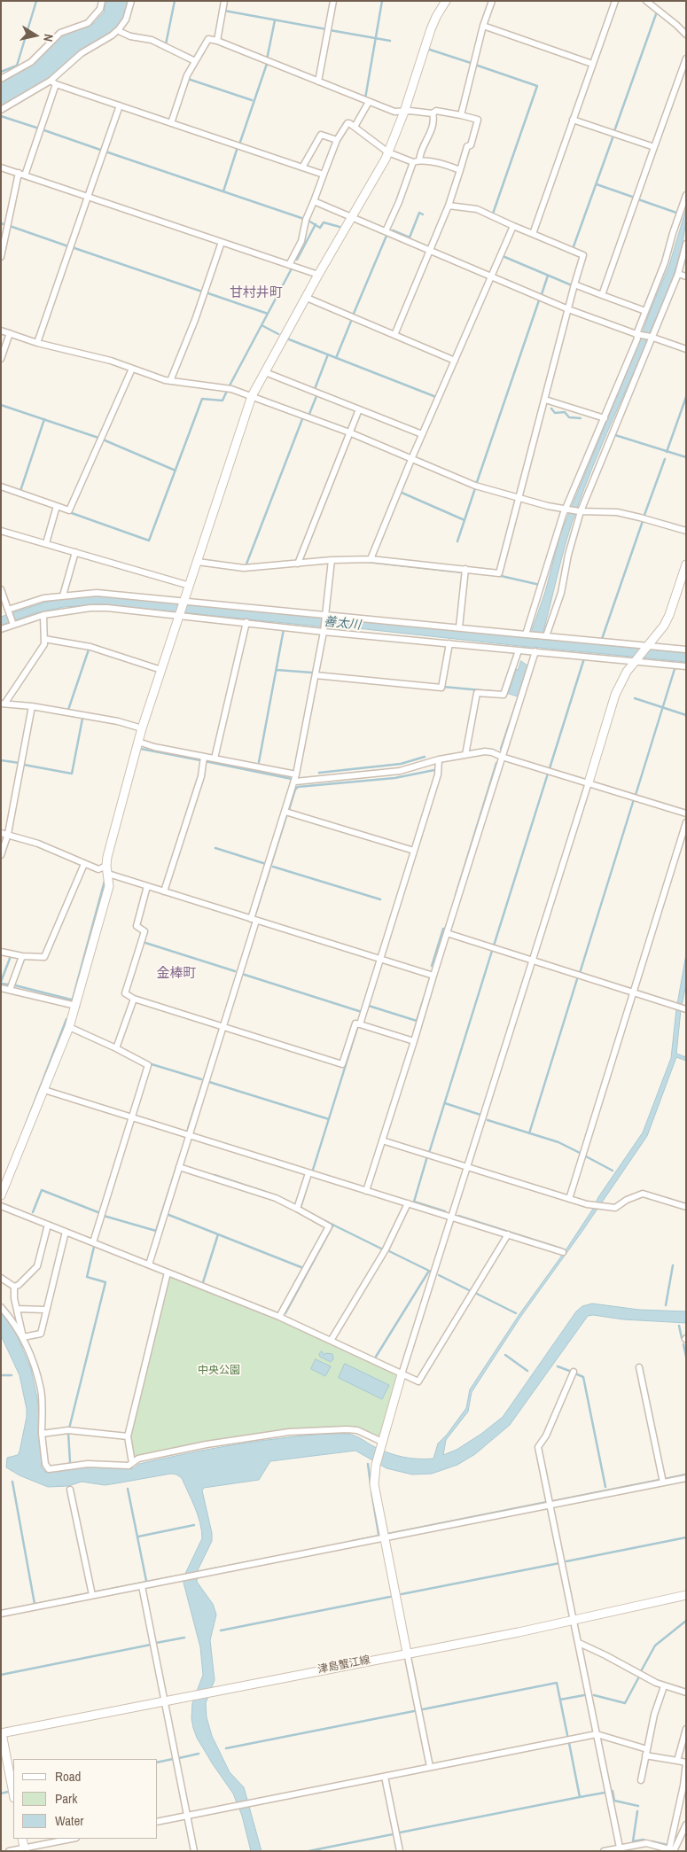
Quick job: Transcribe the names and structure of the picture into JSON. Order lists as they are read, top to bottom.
{
  "streets": {
    "street": ["津島蟹江線"]
  },
  "districts": ["甘村井町", "金棒町"],
  "water": ["善太川"],
  "parks": ["中央公園"],
  "legend": ["Road", "Park", "Water"],
  "north": "right"
}
